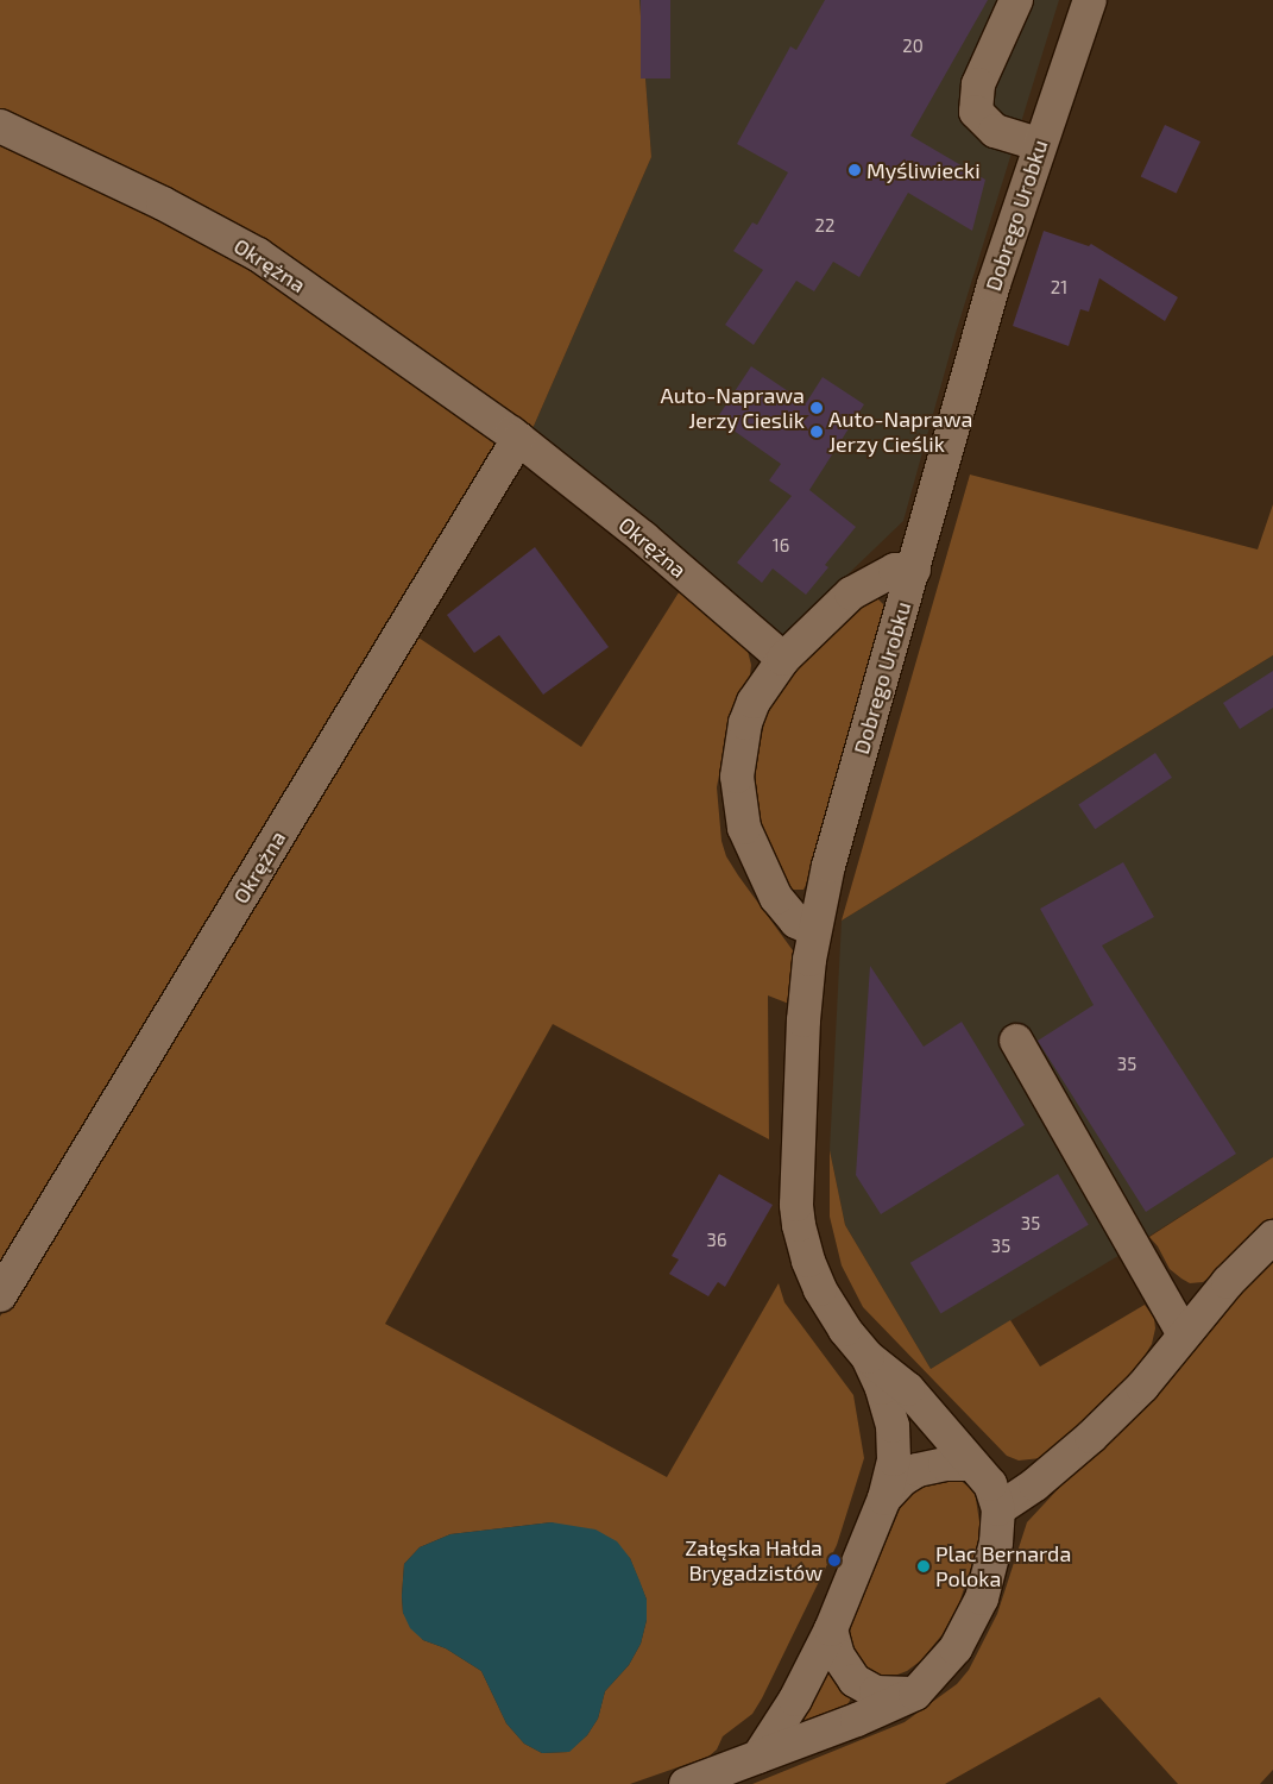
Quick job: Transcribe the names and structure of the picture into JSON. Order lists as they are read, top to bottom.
{
  "streets": {
    "street": ["Dobrego Urobku", "Okrężna"]
  },
  "places": [
    "Myśliwiecki",
    "Auto-Naprawa Jerzy Cieslik",
    "Auto-Naprawa Jerzy Cieślik",
    "Załęska Hałda Brygadzistów",
    "Plac Bernarda Poloka"
  ],
  "house_numbers": [
    "20",
    "22",
    "21",
    "16",
    "35",
    "35",
    "36",
    "35"
  ]
}
